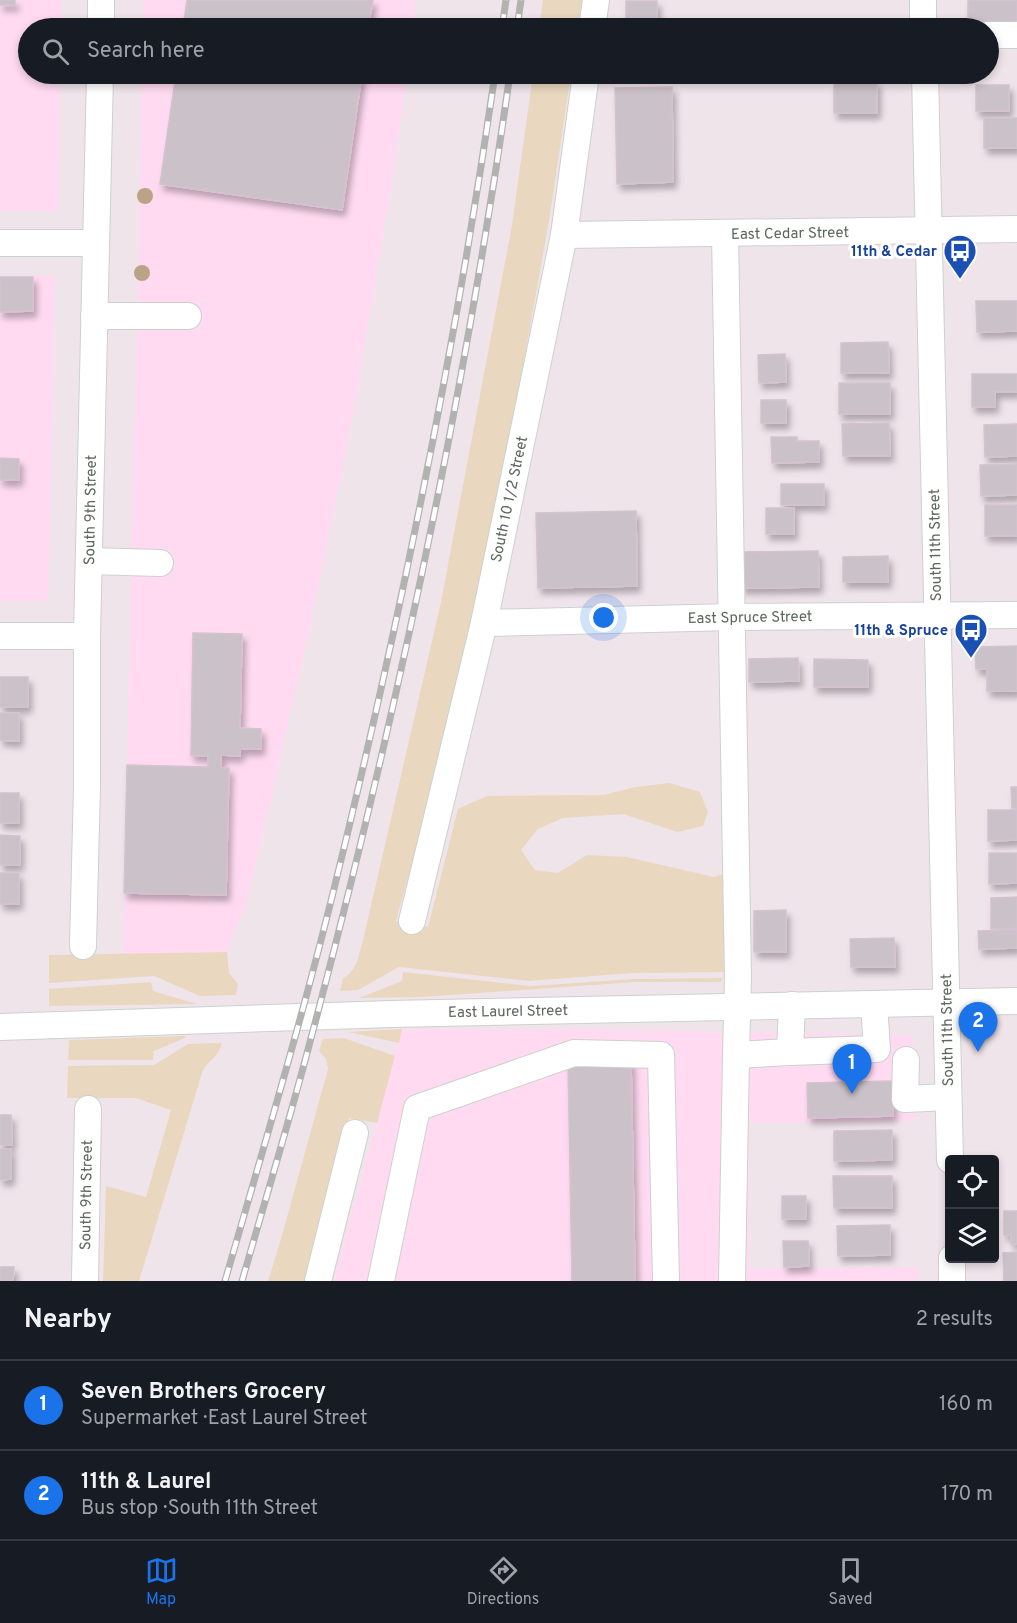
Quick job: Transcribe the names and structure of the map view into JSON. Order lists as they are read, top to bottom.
{
  "streets": {
    "street": [
      "East Cedar Street",
      "South 10 1/2 Street",
      "South 9th Street",
      "South 11th Street",
      "East Spruce Street",
      "East Laurel Street"
    ]
  },
  "crossings": [
    ["East Cedar Street", "South 10 1/2 Street"],
    ["East Cedar Street", "South 11th Street"],
    ["South 10 1/2 Street", "East Spruce Street"],
    ["South 11th Street", "East Spruce Street"],
    ["South 11th Street", "East Laurel Street"]
  ],
  "places": {
    "bus stop": ["11th & Cedar", "11th & Spruce"]
  },
  "page": {
    "search": "Search here",
    "pins": ["2", "1"],
    "heading": ["Nearby", "2 results"],
    "list": [
      {
        "mark": "1",
        "name": "Seven Brothers Grocery",
        "note": "Supermarket · East Laurel Street",
        "value": "160 m"
      },
      {
        "mark": "2",
        "name": "11th & Laurel",
        "note": "Bus stop · South 11th Street",
        "value": "170 m"
      }
    ],
    "nav": ["Map", "Directions", "Saved"]
  }
}
